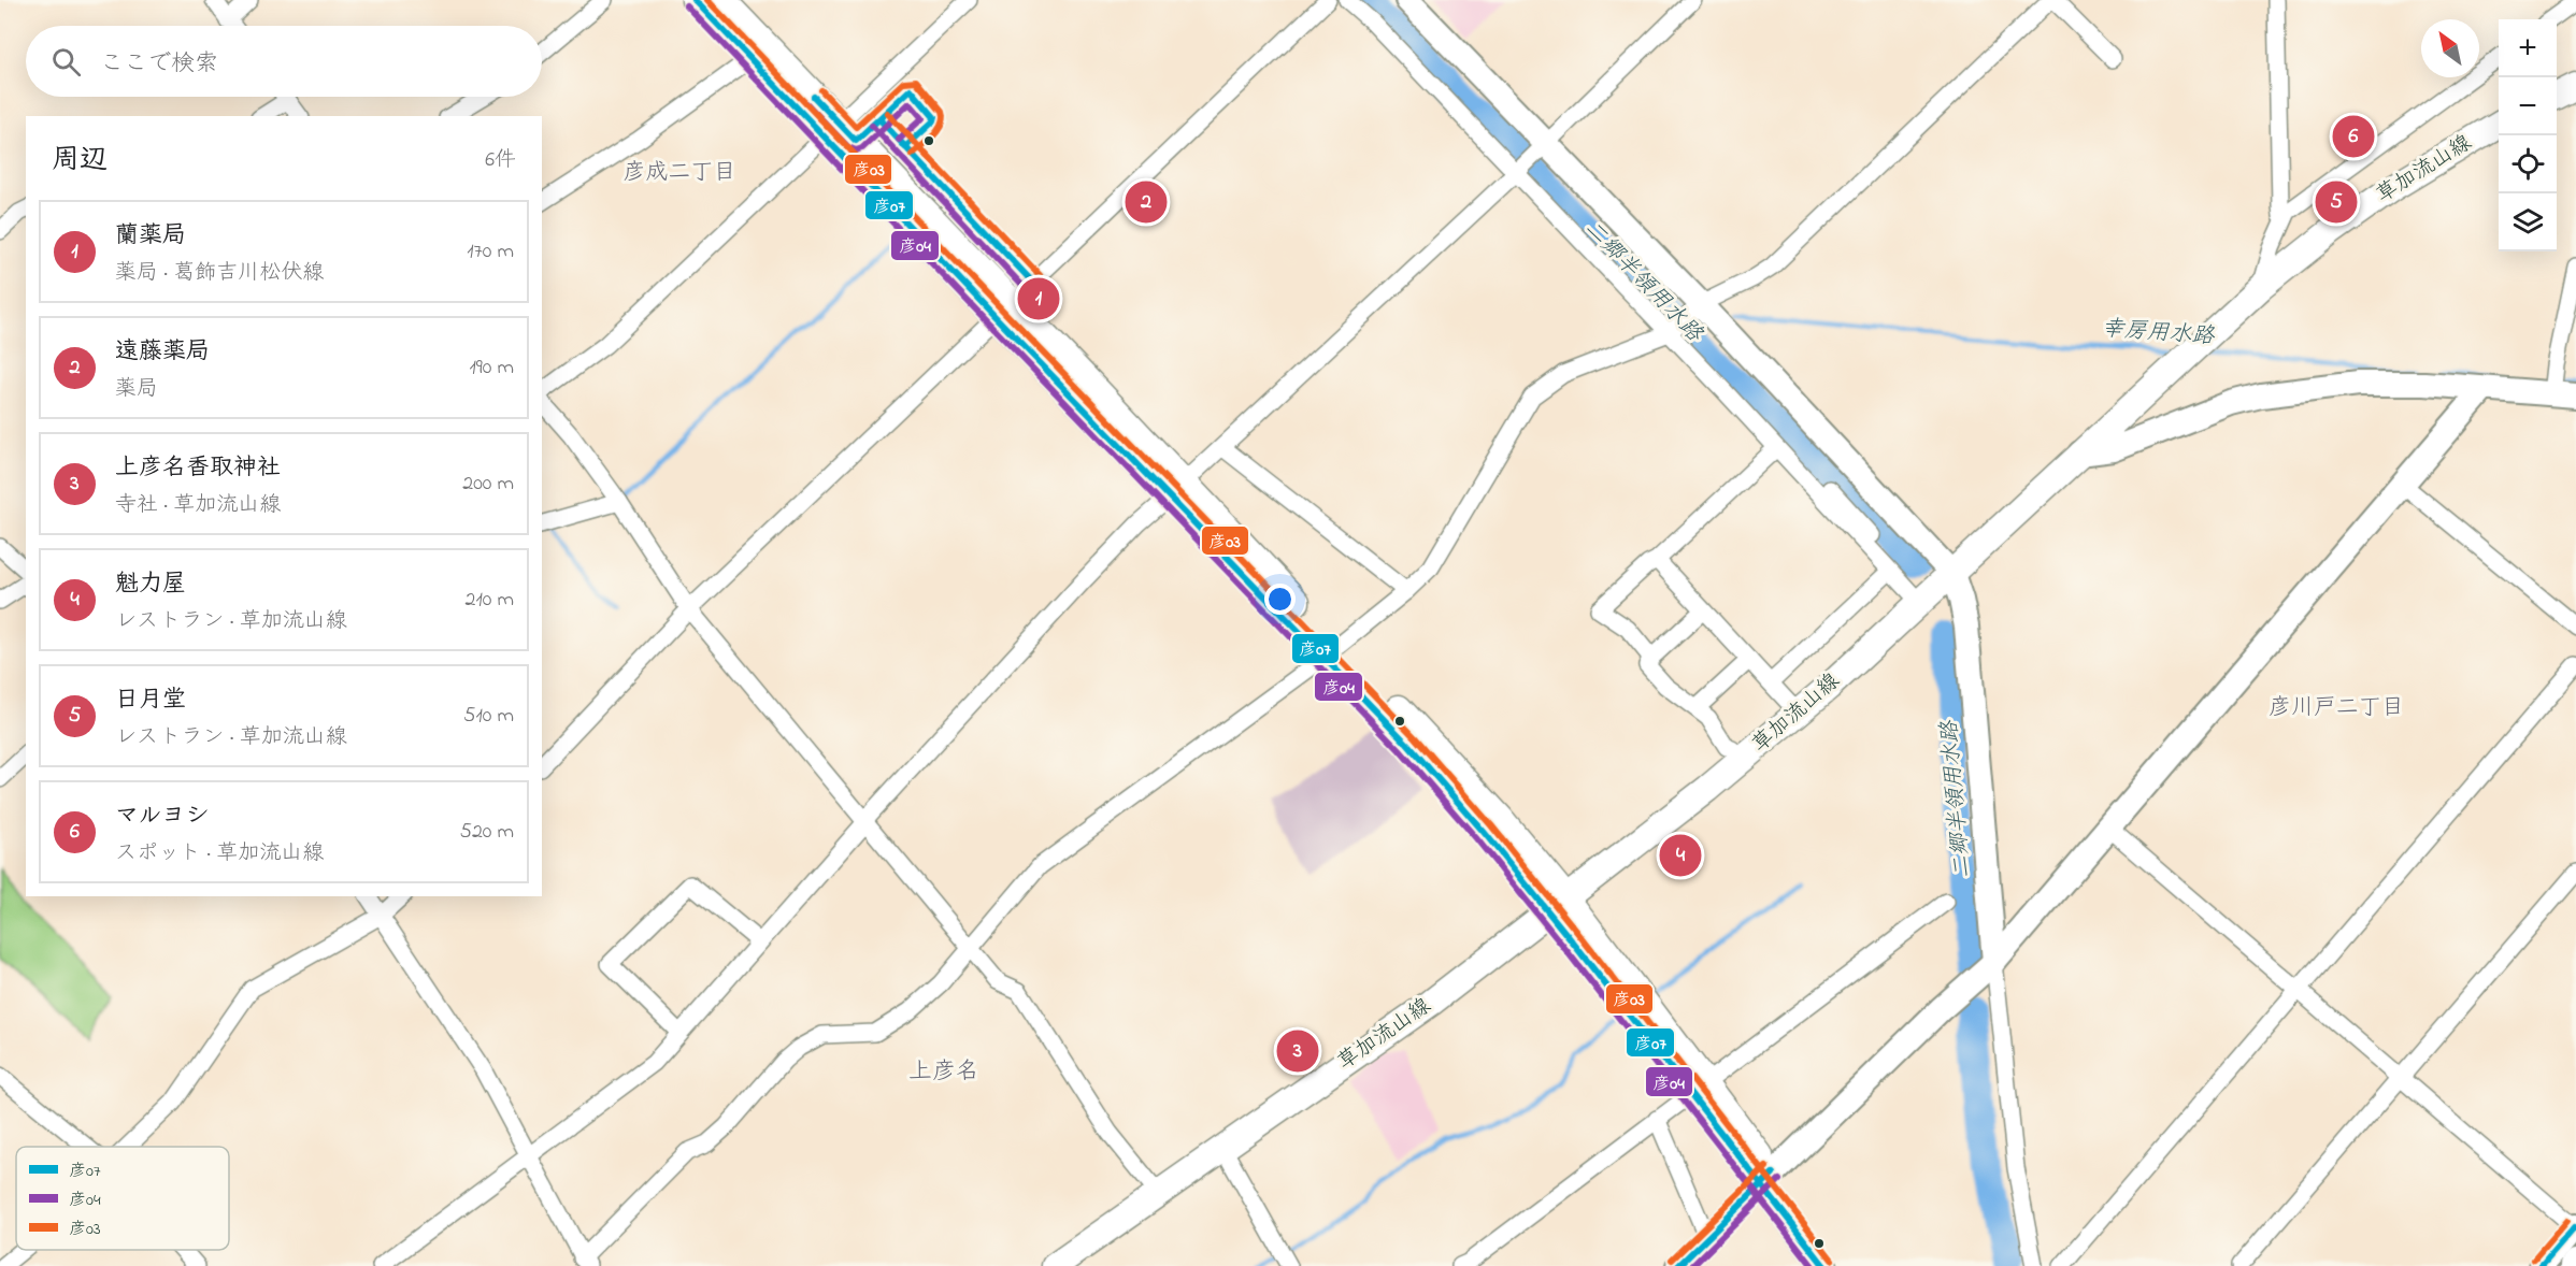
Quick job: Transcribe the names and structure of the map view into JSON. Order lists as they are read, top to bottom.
{
  "streets": {
    "main road": ["草加流山線"]
  },
  "districts": ["彦成二丁目", "彦川戸二丁目", "上彦名"],
  "water": ["二郷半領用水路", "幸房用水路"],
  "lines": ["transit line 彦07", "transit line 彦03", "transit line 彦04"],
  "legend": ["彦07", "彦04", "彦03"],
  "north": "top left",
  "page": {
    "map_buttons": ["+", "−"],
    "search": "ここで検索",
    "pins": [
      "6",
      "2",
      "5",
      "1",
      "4",
      "3"
    ],
    "heading": ["周辺", "6件"],
    "list": [
      {
        "mark": "1",
        "name": "蘭薬局",
        "note": "薬局 · 葛飾吉川松伏線",
        "value": "170 m"
      },
      {
        "mark": "2",
        "name": "遠藤薬局",
        "note": "薬局",
        "value": "190 m"
      },
      {
        "mark": "3",
        "name": "上彦名香取神社",
        "note": "寺社 · 草加流山線",
        "value": "200 m"
      },
      {
        "mark": "4",
        "name": "魁力屋",
        "note": "レストラン · 草加流山線",
        "value": "210 m"
      },
      {
        "mark": "5",
        "name": "日月堂",
        "note": "レストラン · 草加流山線",
        "value": "510 m"
      },
      {
        "mark": "6",
        "name": "マルヨシ",
        "note": "スポット · 草加流山線",
        "value": "520 m"
      }
    ]
  }
}
